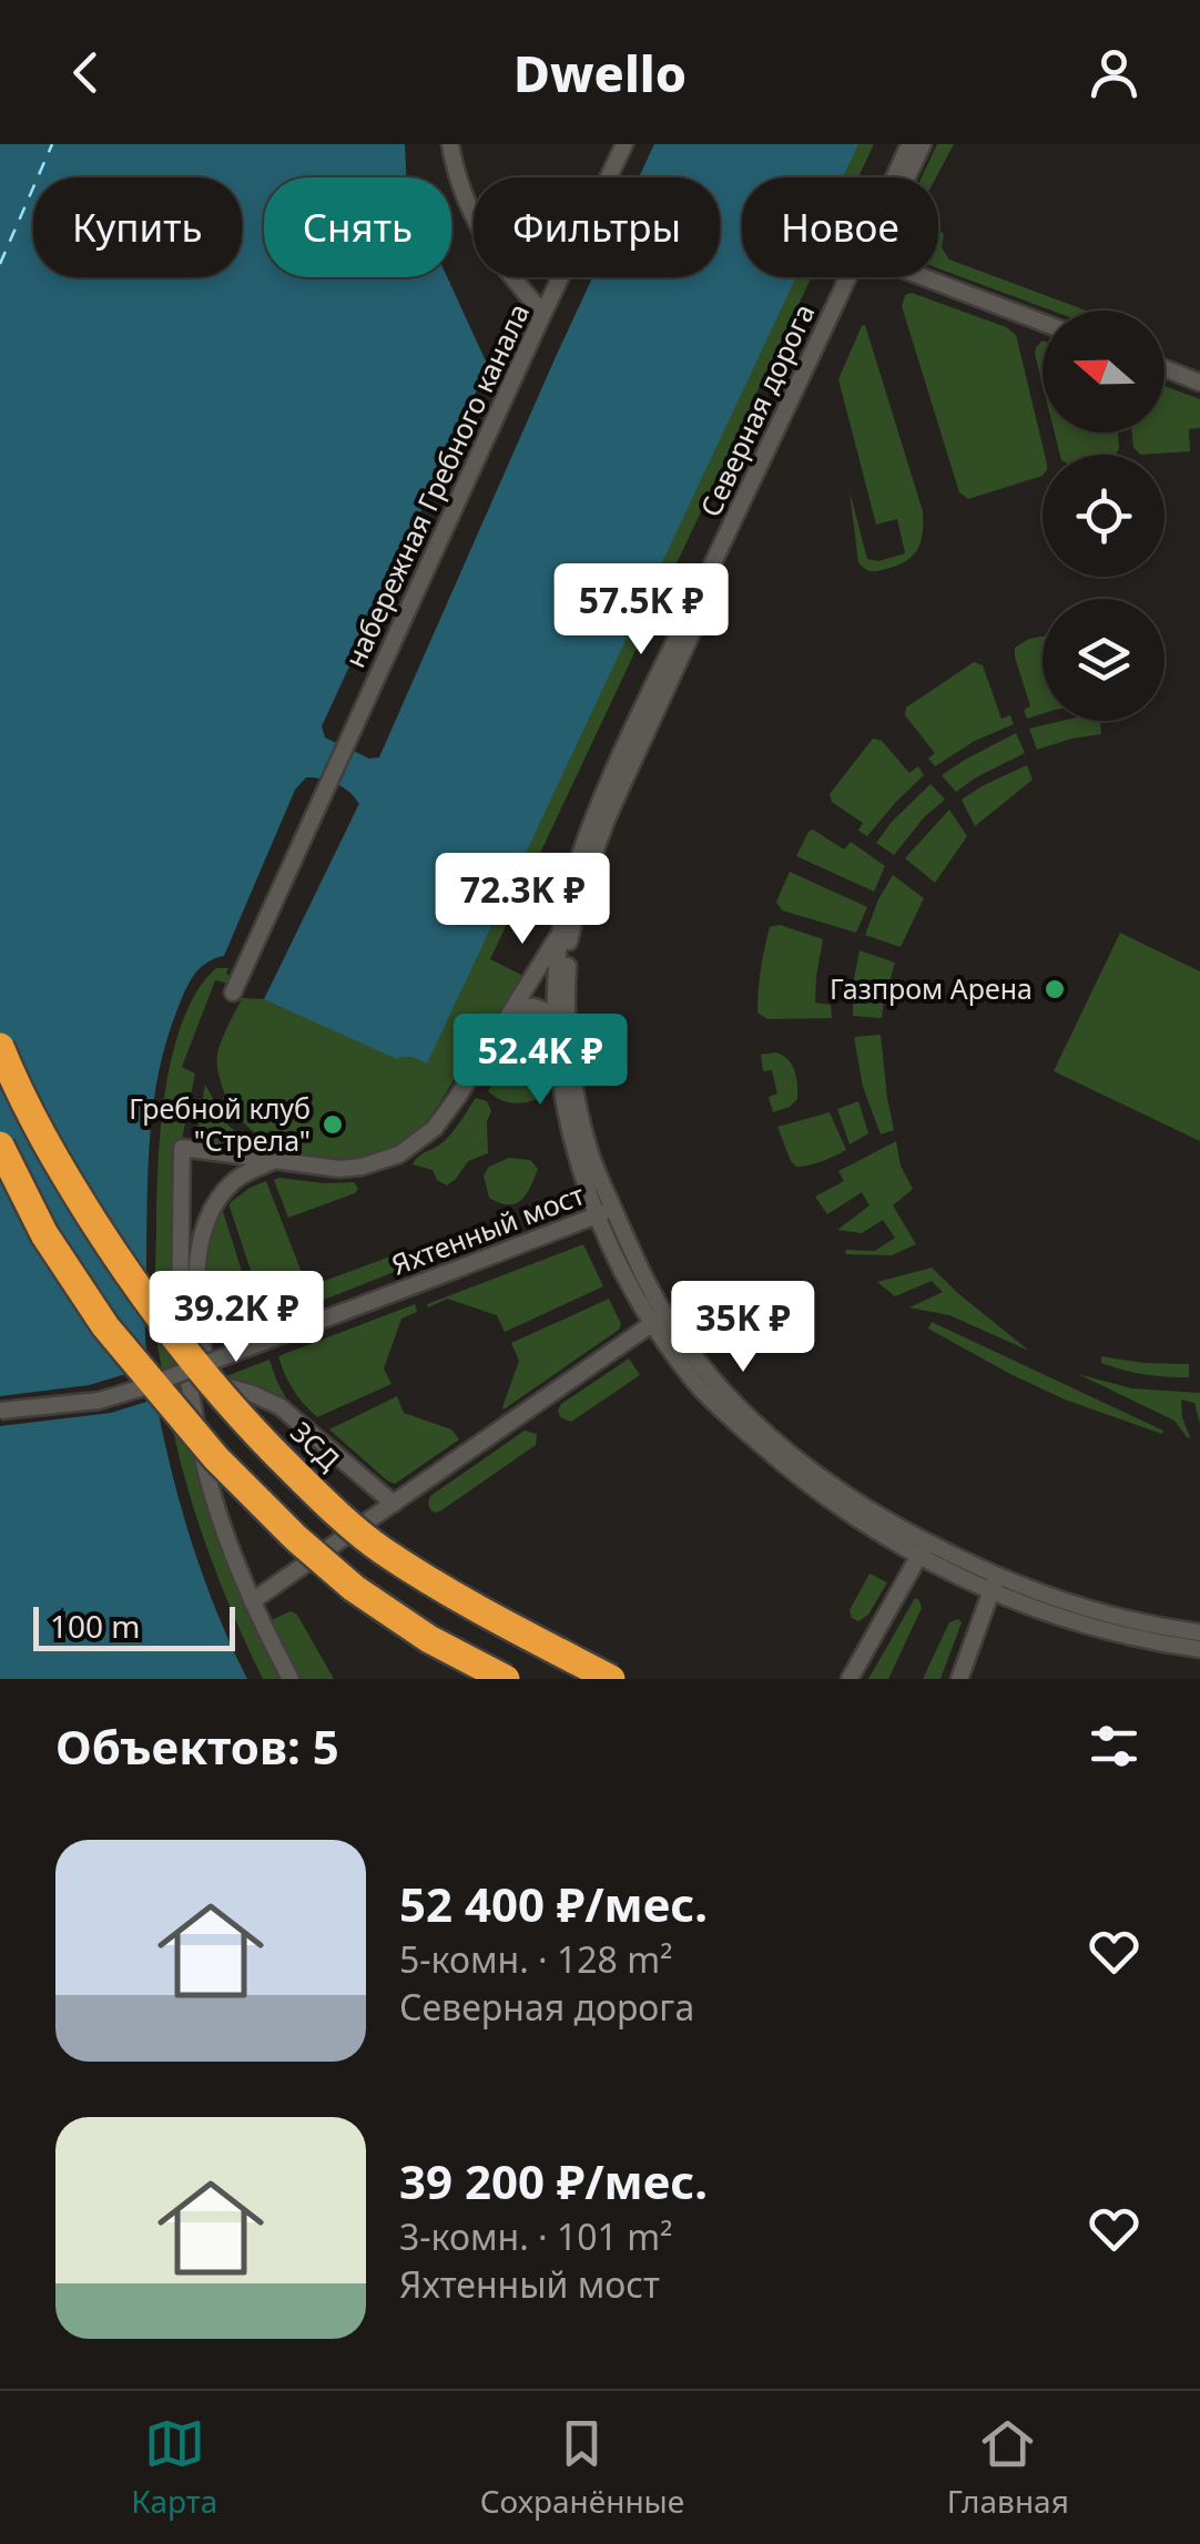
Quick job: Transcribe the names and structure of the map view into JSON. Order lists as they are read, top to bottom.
{
  "streets": {
    "highway": ["ЗСД"],
    "street": ["Северная дорога", "набережная Гребного канала", "Яхтенный мост"]
  },
  "crossings": [
    ["Северная дорога", "Яхтенный мост"]
  ],
  "places": ["Газпром Арена", "Гребной клуб \"Стрела\""],
  "scale_bar": "100 m",
  "north": "left",
  "page": {
    "header": "Dwello",
    "chip": [
      "Купить",
      "Снять",
      "Фильтры",
      "Новое"
    ],
    "price": [
      "57.5K ₽",
      "72.3K ₽",
      "52.4K ₽",
      "39.2K ₽",
      "35K ₽"
    ],
    "scale": "100 m",
    "heading": "Объектов: 5",
    "list": [
      {
        "name": "52 400 ₽/мес.",
        "note": "5-комн. · 128 m² · Северная дорога"
      },
      {
        "name": "39 200 ₽/мес.",
        "note": "3-комн. · 101 m² · Яхтенный мост"
      }
    ],
    "tabs": ["Карта", "Сохранённые", "Главная"]
  }
}
